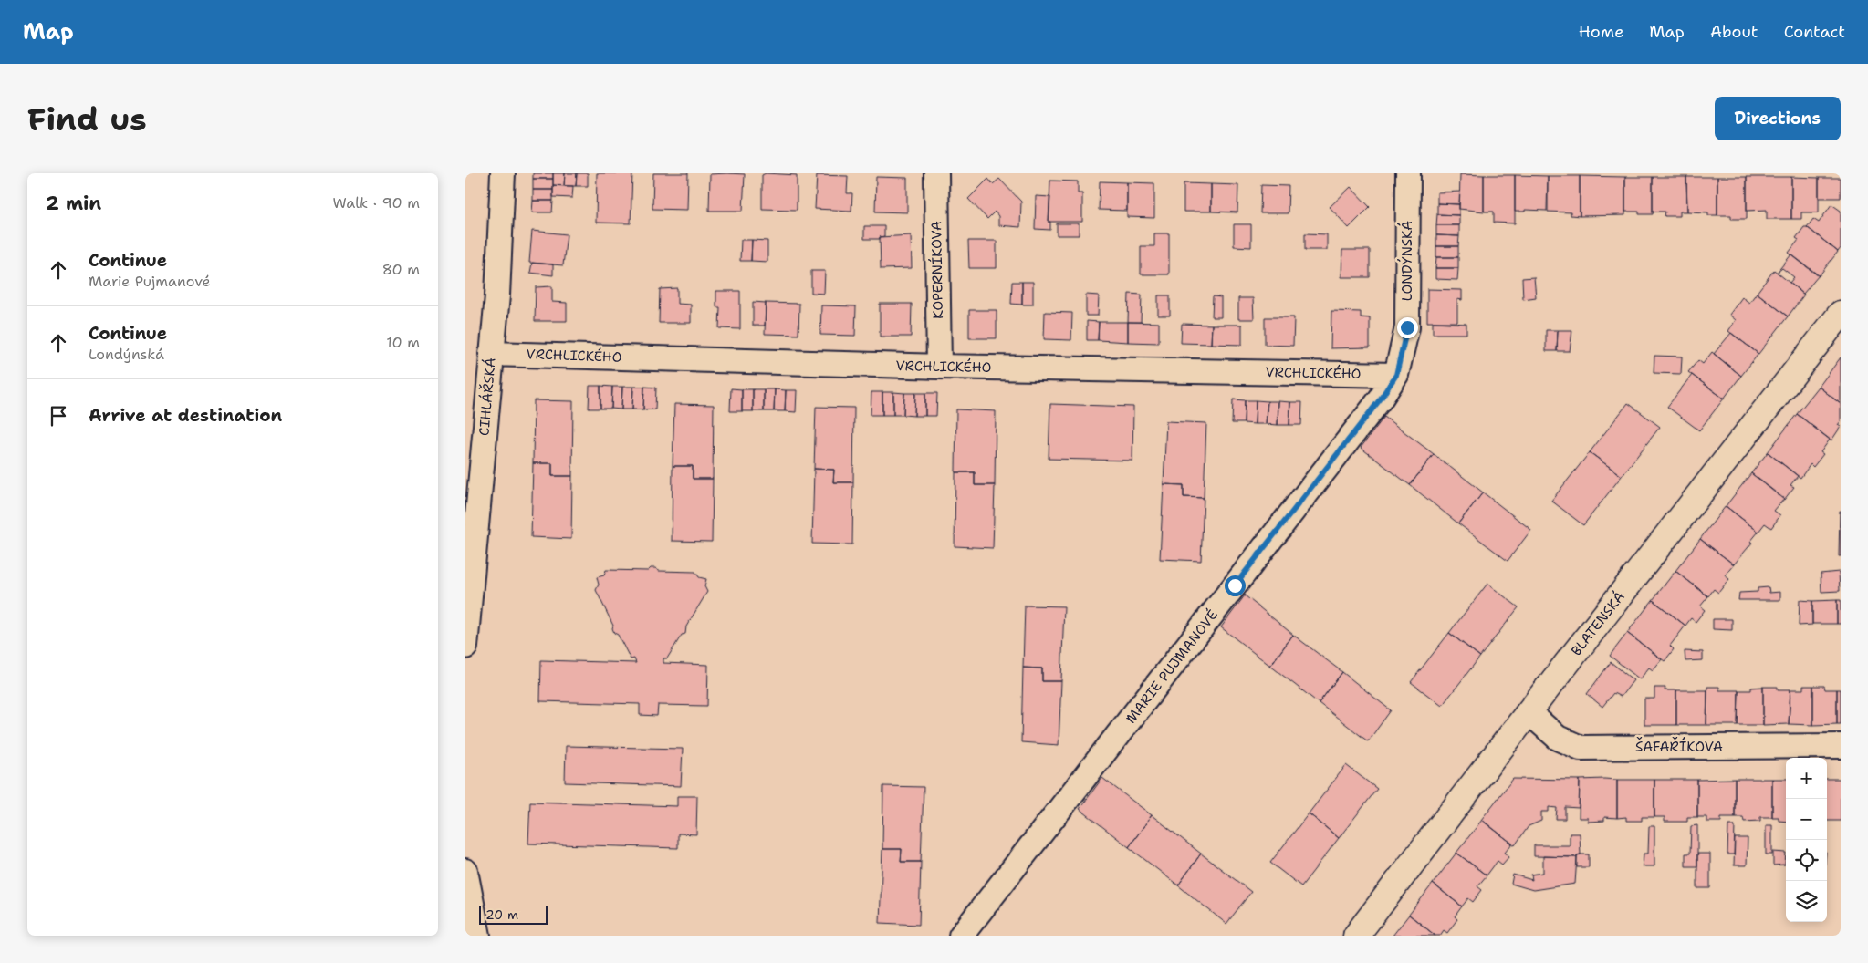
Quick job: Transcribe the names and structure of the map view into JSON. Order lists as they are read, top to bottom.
{
  "streets": {
    "street": [
      "LONDÝNSKÁ",
      "KOPERNÍKOVA",
      "VRCHLICKÉHO",
      "CIHLÁŘSKÁ",
      "BLATENSKÁ",
      "MARIE PUJMANOVÉ",
      "ŠAFAŘÍKOVA"
    ]
  },
  "crossings": [
    ["LONDÝNSKÁ", "VRCHLICKÉHO"],
    ["LONDÝNSKÁ", "MARIE PUJMANOVÉ"],
    ["KOPERNÍKOVA", "VRCHLICKÉHO"],
    ["VRCHLICKÉHO", "CIHLÁŘSKÁ"],
    ["VRCHLICKÉHO", "MARIE PUJMANOVÉ"],
    ["BLATENSKÁ", "ŠAFAŘÍKOVA"]
  ],
  "scale_bar": "20 m",
  "page": {
    "header": "Map",
    "nav": [
      "Home",
      "Map",
      "About",
      "Contact"
    ],
    "buttons": "Directions",
    "title": "Find us",
    "heading": ["2 min", "Walk · 90 m"],
    "list": [
      ["Continue", "Marie Pujmanové", "80 m"],
      ["Continue", "Londýnská", "10 m"],
      "Arrive at destination"
    ],
    "map_buttons": ["+", "−"],
    "scale": "20 m"
  }
}
